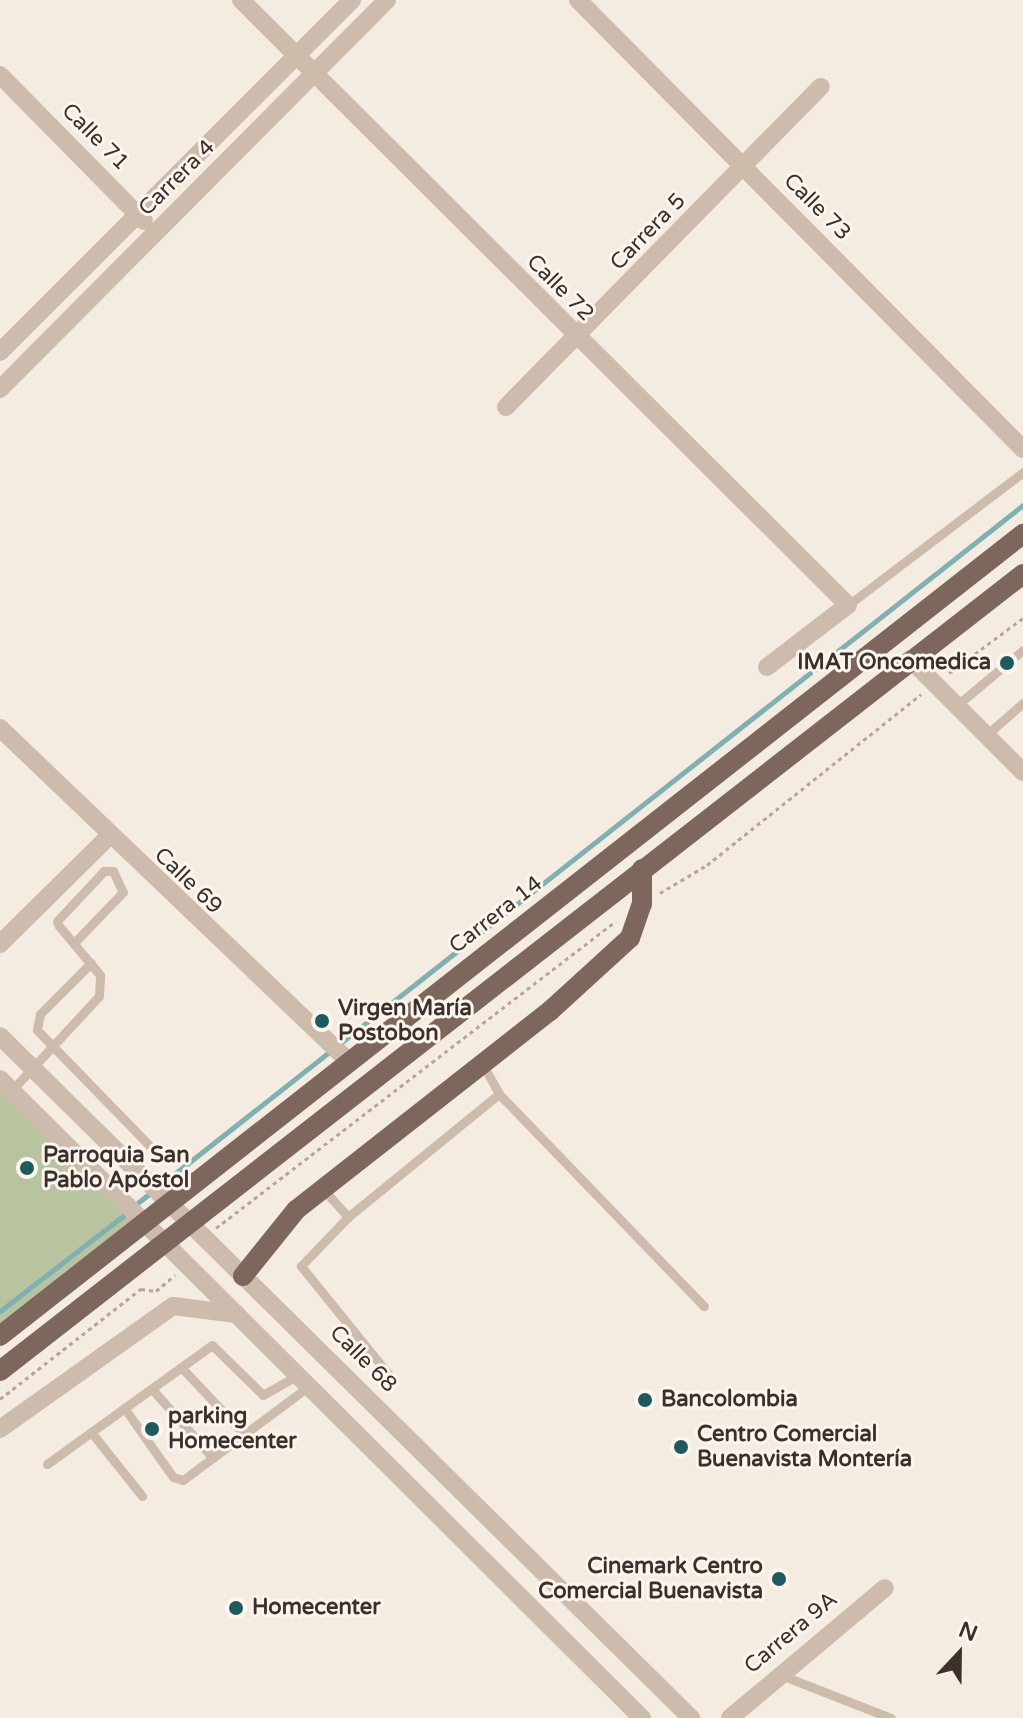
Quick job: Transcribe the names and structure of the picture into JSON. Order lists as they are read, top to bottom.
{
  "streets": {
    "main road": ["Carrera 14"],
    "street": [
      "Calle 71",
      "Carrera 4",
      "Calle 73",
      "Carrera 5",
      "Calle 72",
      "Calle 69",
      "Calle 68",
      "Carrera 9A"
    ]
  },
  "crossings": [
    ["Calle 71", "Carrera 4"],
    ["Carrera 4", "Calle 72"],
    ["Calle 73", "Carrera 5"],
    ["Carrera 5", "Calle 72"],
    ["Calle 69", "Carrera 14"],
    ["Carrera 14", "Calle 68"]
  ],
  "places": [
    "IMAT Oncomedica",
    "Virgen María Postobon",
    "Parroquia San Pablo Apóstol",
    "Bancolombia",
    "parking Homecenter",
    "Centro Comercial Buenavista Montería",
    "Cinemark Centro Comercial Buenavista",
    "Homecenter"
  ],
  "north": "top"
}
